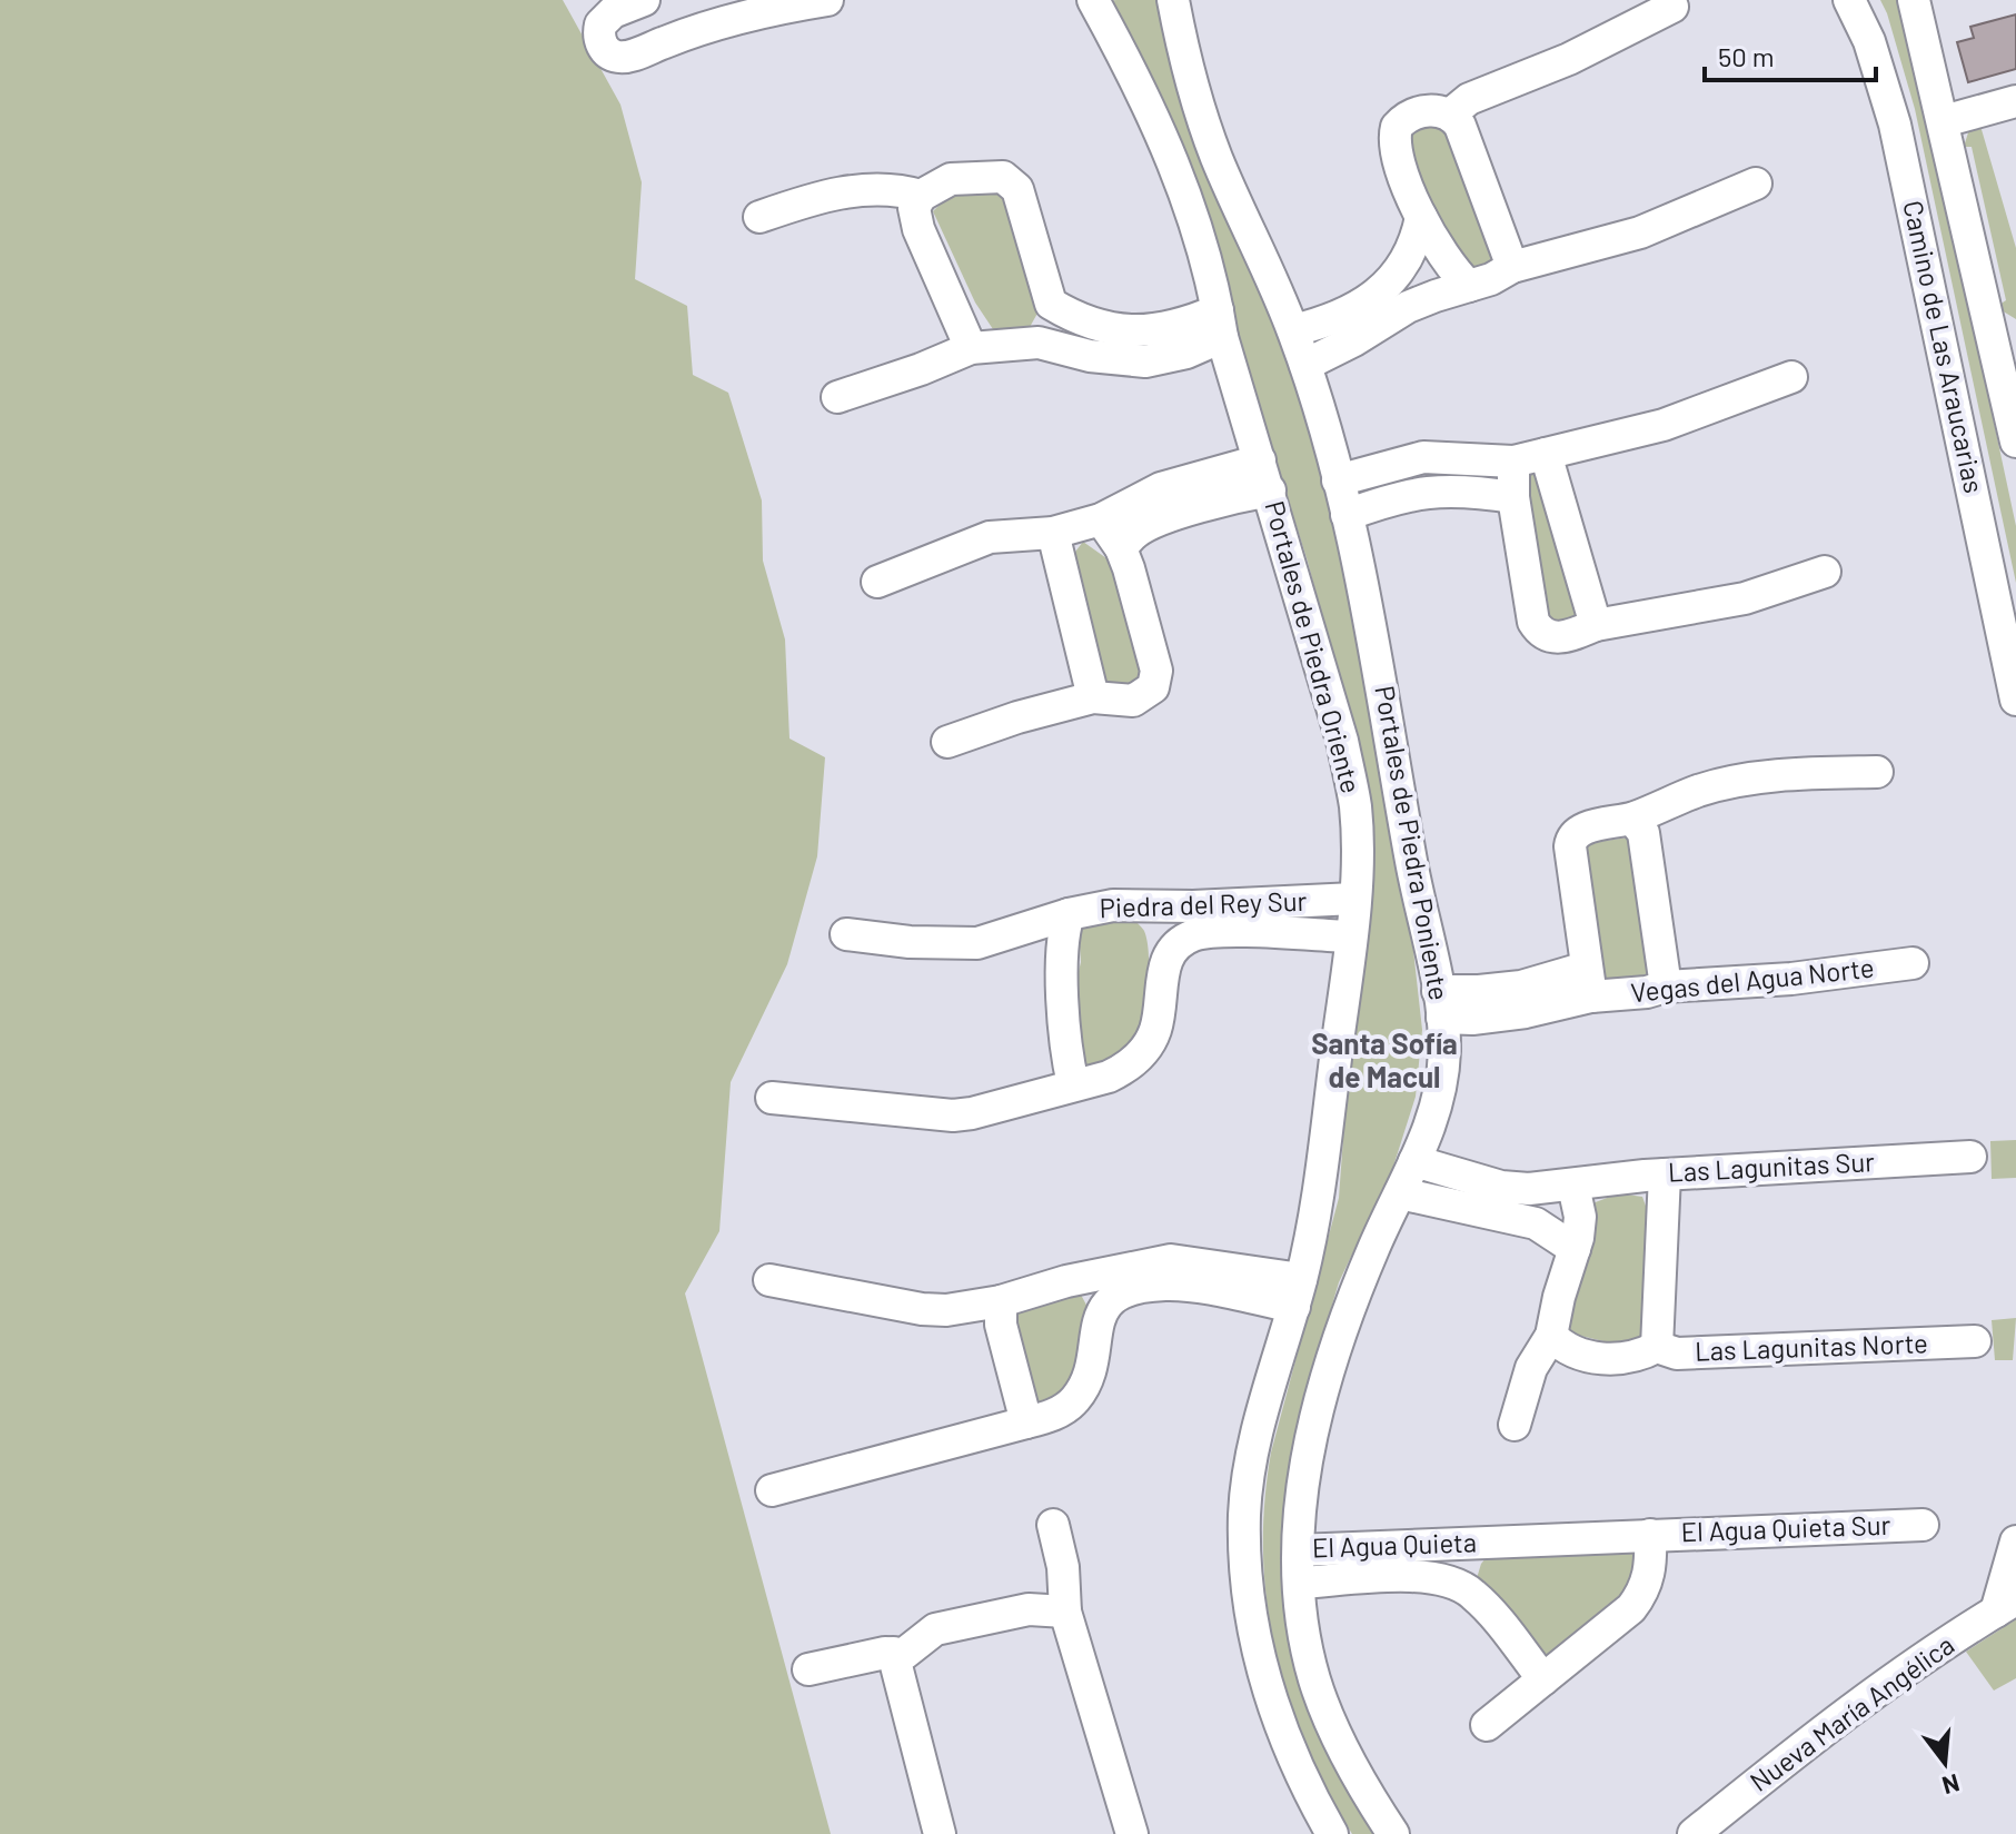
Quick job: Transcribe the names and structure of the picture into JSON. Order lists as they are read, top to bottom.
{
  "streets": {
    "street": [
      "Camino de Las Araucarias",
      "Portales de Piedra Oriente",
      "Portales de Piedra Poniente",
      "Piedra del Rey Sur",
      "Vegas del Agua Norte",
      "Las Lagunitas Sur",
      "Las Lagunitas Norte",
      "El Agua Quieta Sur",
      "El Agua Quieta",
      "Nueva María Angélica"
    ]
  },
  "crossings": [
    ["Portales de Piedra Oriente", "Piedra del Rey Sur"],
    ["Portales de Piedra Poniente", "Vegas del Agua Norte"],
    ["Portales de Piedra Poniente", "Las Lagunitas Sur"],
    ["Portales de Piedra Poniente", "El Agua Quieta"],
    ["El Agua Quieta Sur", "El Agua Quieta"]
  ],
  "districts": ["Santa Sofía de Macul"],
  "scale_bar": "50 m",
  "north": "bottom"
}
